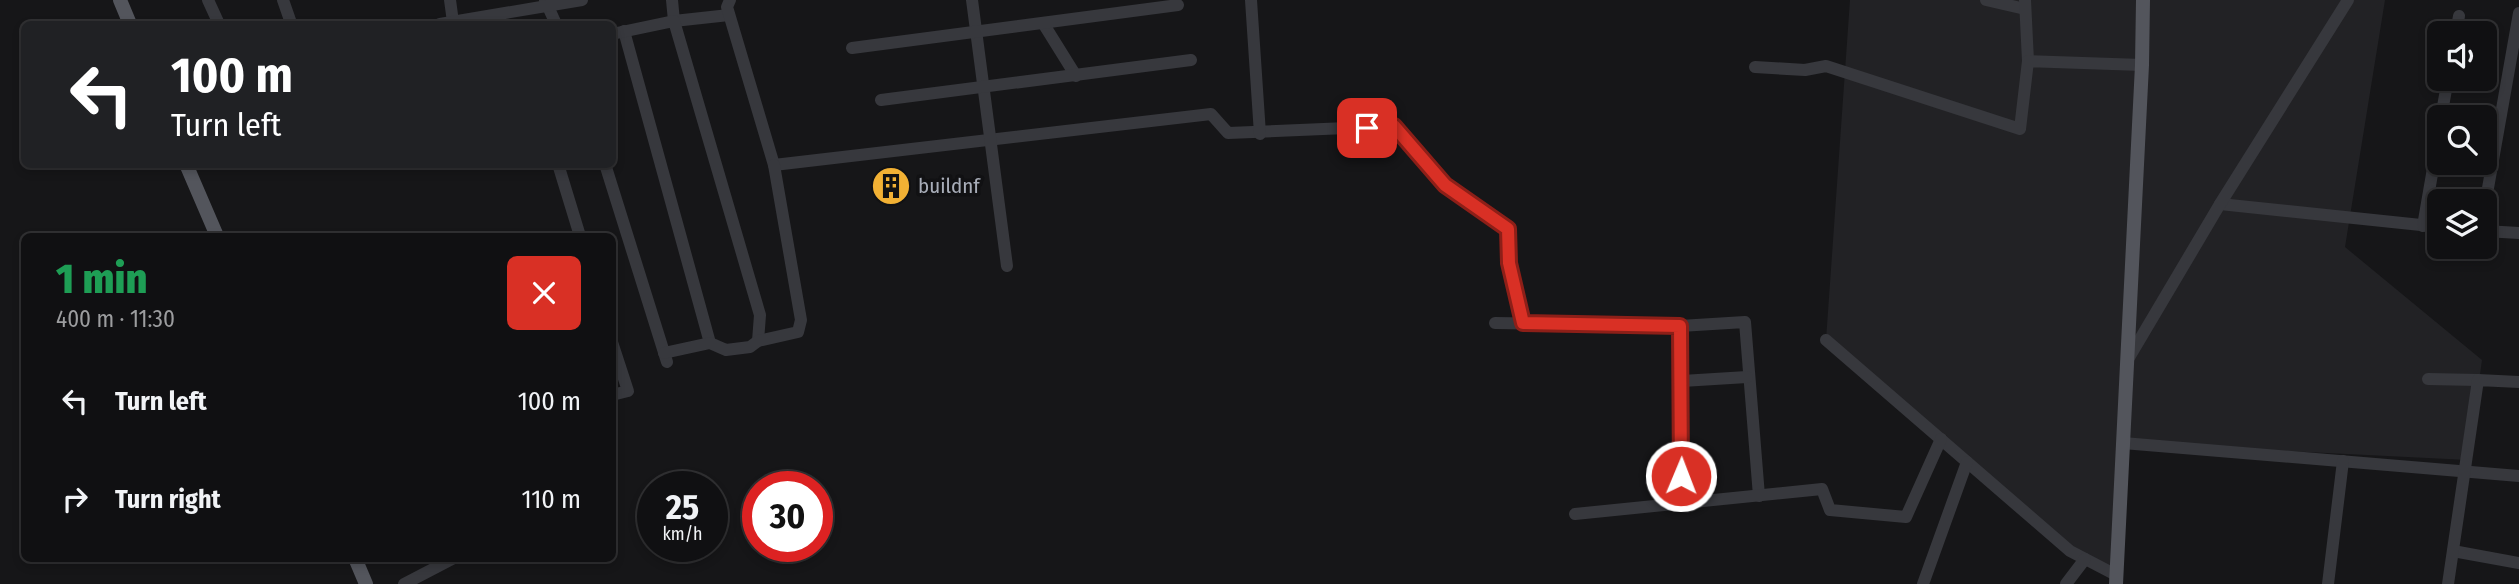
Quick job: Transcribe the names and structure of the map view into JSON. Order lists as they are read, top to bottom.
{
  "places": {
    "building": ["buildnf"]
  },
  "page": {
    "turn": ["100 m", "Turn left"],
    "heading": ["1 min", "400 m · 11:30"],
    "list": [
      {
        "name": "Turn left",
        "value": "100 m"
      },
      {
        "name": "Turn right",
        "value": "110 m"
      }
    ],
    "speed": "25 km/h",
    "limit": "30"
  }
}
